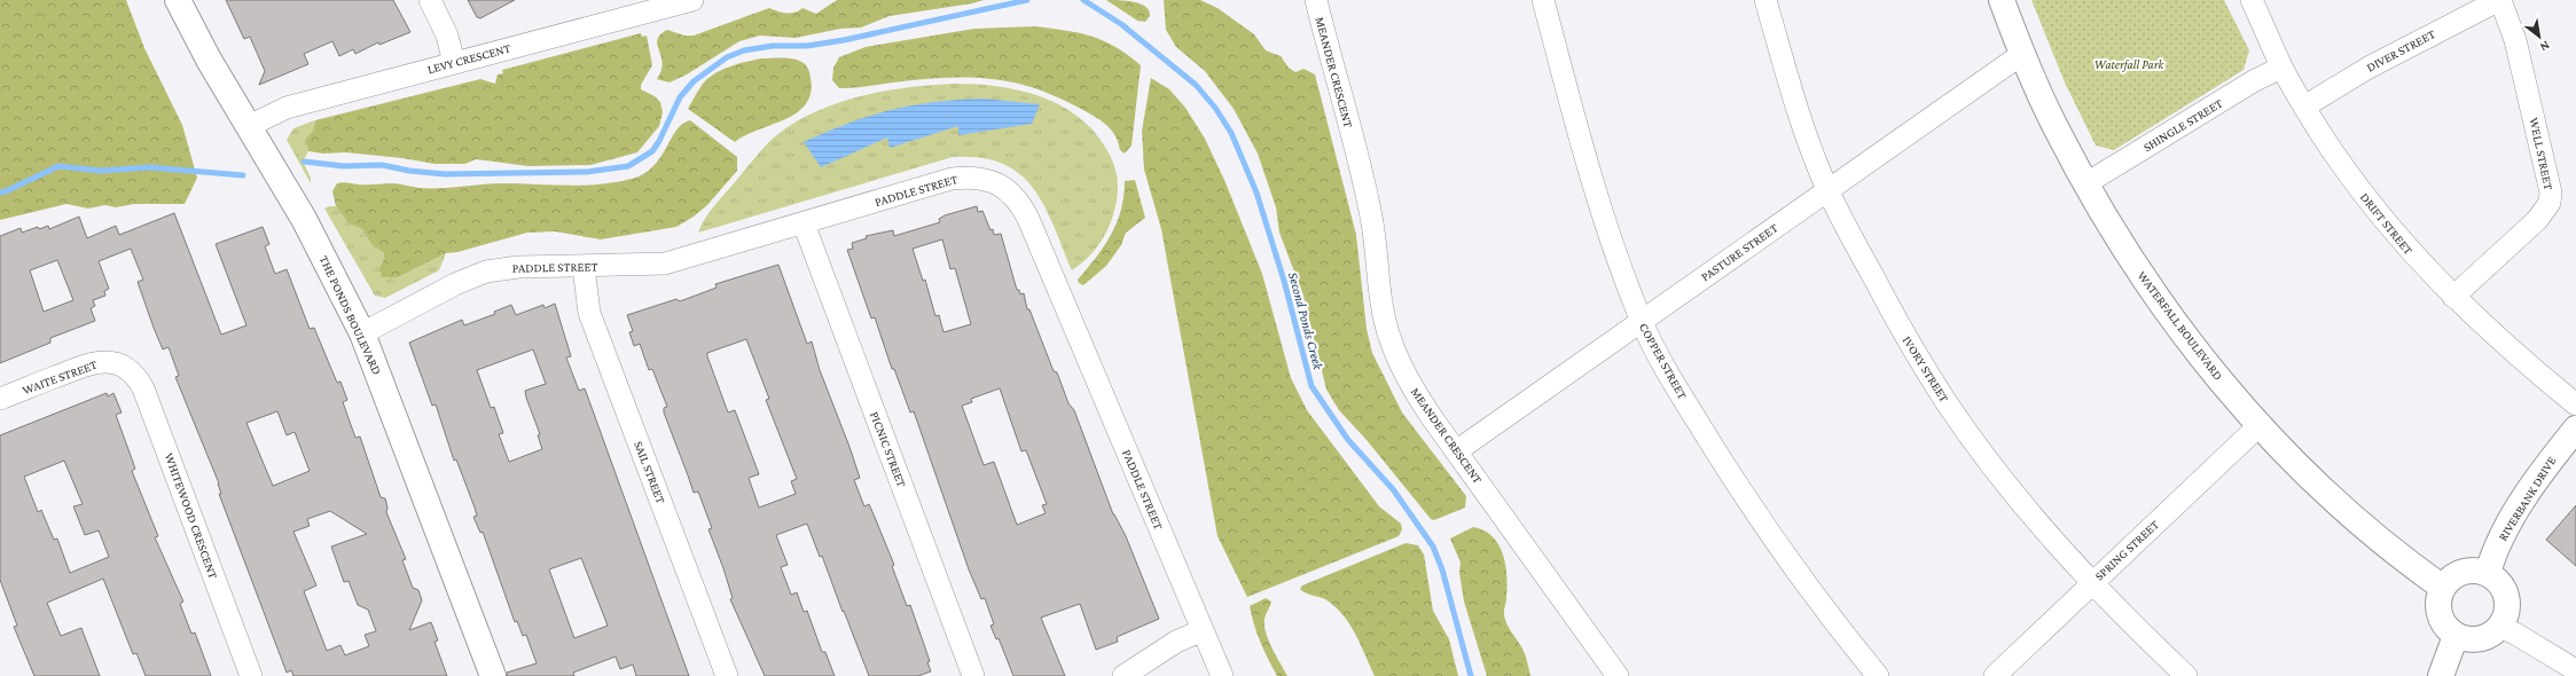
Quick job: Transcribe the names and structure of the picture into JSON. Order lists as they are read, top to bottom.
{
  "streets": {
    "street": [
      "DIVER STREET",
      "LEVY CRESCENT",
      "MEANDER CRESCENT",
      "SHINGLE STREET",
      "WELL STREET",
      "PADDLE STREET",
      "DRIFT STREET",
      "PASTURE STREET",
      "THE PONDS BOULEVARD",
      "WATERFALL BOULEVARD",
      "COPPER STREET",
      "IVORY STREET",
      "WAITE STREET",
      "PICNIC STREET",
      "SAIL STREET",
      "RIVERBANK DRIVE",
      "WHITEWOOD CRESCENT",
      "SPRING STREET"
    ]
  },
  "crossings": [
    ["DIVER STREET", "WELL STREET"],
    ["DIVER STREET", "DRIFT STREET"],
    ["LEVY CRESCENT", "THE PONDS BOULEVARD"],
    ["MEANDER CRESCENT", "PASTURE STREET"],
    ["SHINGLE STREET", "DRIFT STREET"],
    ["SHINGLE STREET", "WATERFALL BOULEVARD"],
    ["WELL STREET", "DRIFT STREET"],
    ["PADDLE STREET", "THE PONDS BOULEVARD"],
    ["PADDLE STREET", "PICNIC STREET"],
    ["PADDLE STREET", "SAIL STREET"],
    ["PASTURE STREET", "WATERFALL BOULEVARD"],
    ["PASTURE STREET", "COPPER STREET"],
    ["PASTURE STREET", "IVORY STREET"],
    ["WATERFALL BOULEVARD", "RIVERBANK DRIVE"],
    ["WATERFALL BOULEVARD", "SPRING STREET"],
    ["IVORY STREET", "SPRING STREET"],
    ["WAITE STREET", "WHITEWOOD CRESCENT"]
  ],
  "water": ["Second Ponds Creek"],
  "parks": ["Waterfall Park"],
  "north": "bottom right"
}
